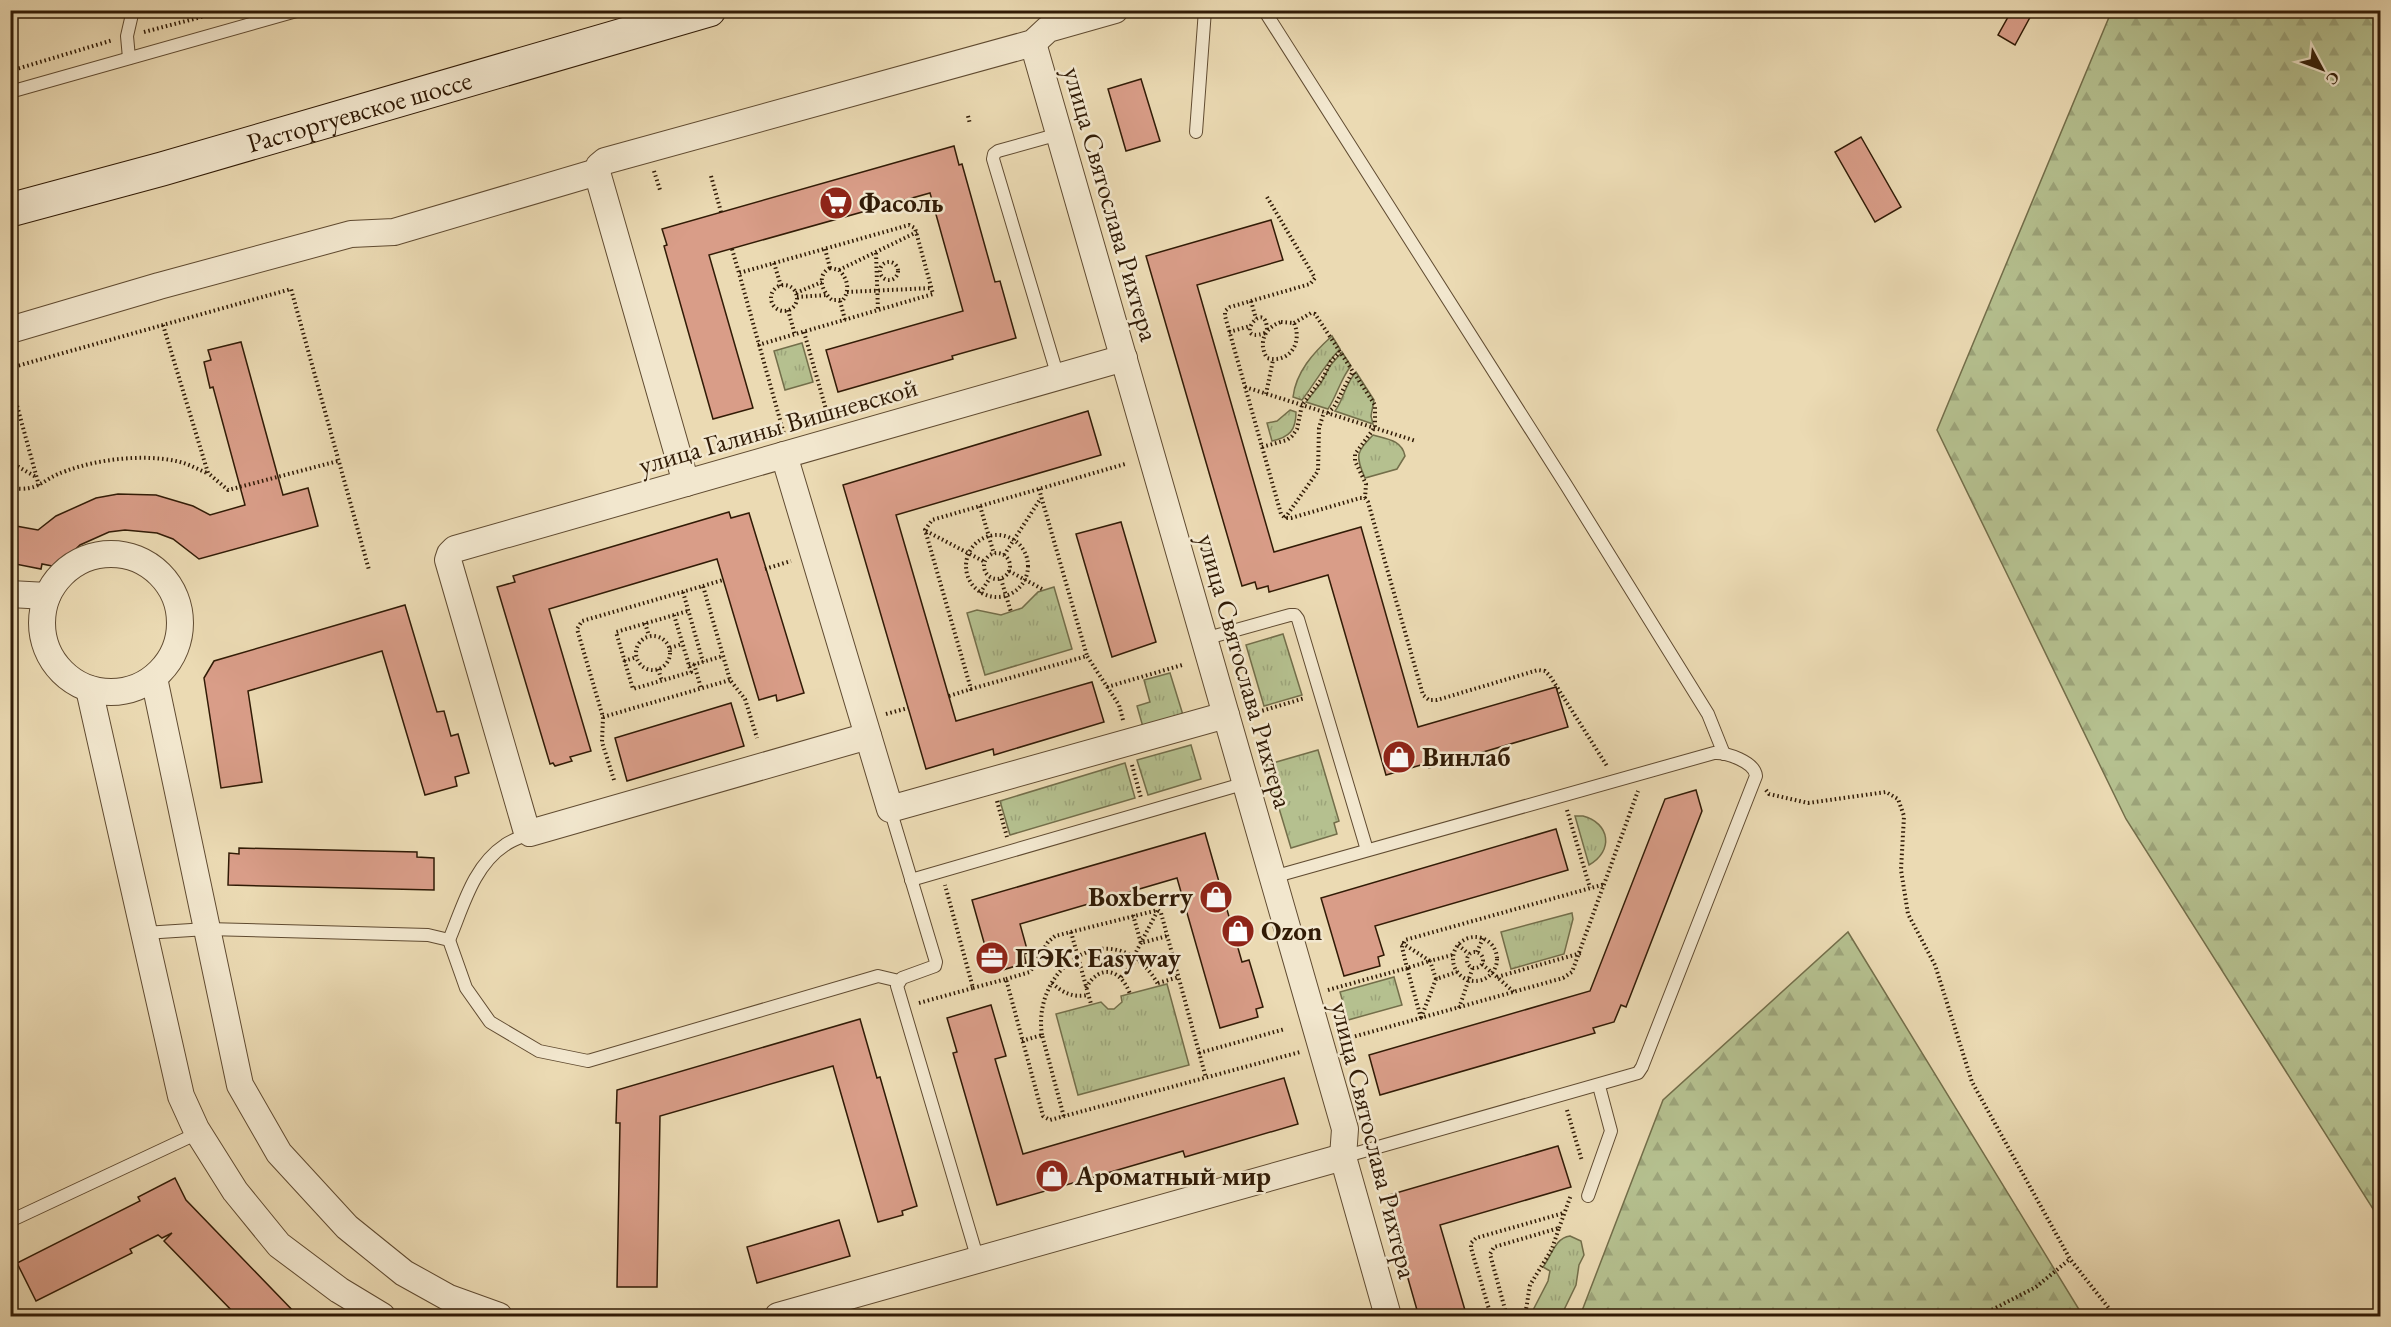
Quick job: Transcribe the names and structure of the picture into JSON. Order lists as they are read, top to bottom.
{
  "streets": {
    "main road": ["Расторгуевское шоссе"],
    "street": ["улица Святослава Рихтера", "улица Галины Вишневской"]
  },
  "crossings": [
    ["улица Святослава Рихтера", "улица Галины Вишневской"]
  ],
  "places": {
    "supermarket": ["Фасоль"],
    "shop": [
      "Винлаб",
      "Boxberry",
      "Ozon",
      "Ароматный мир"
    ],
    "office": ["ПЭК: Easyway"]
  },
  "north": "bottom right"
}
